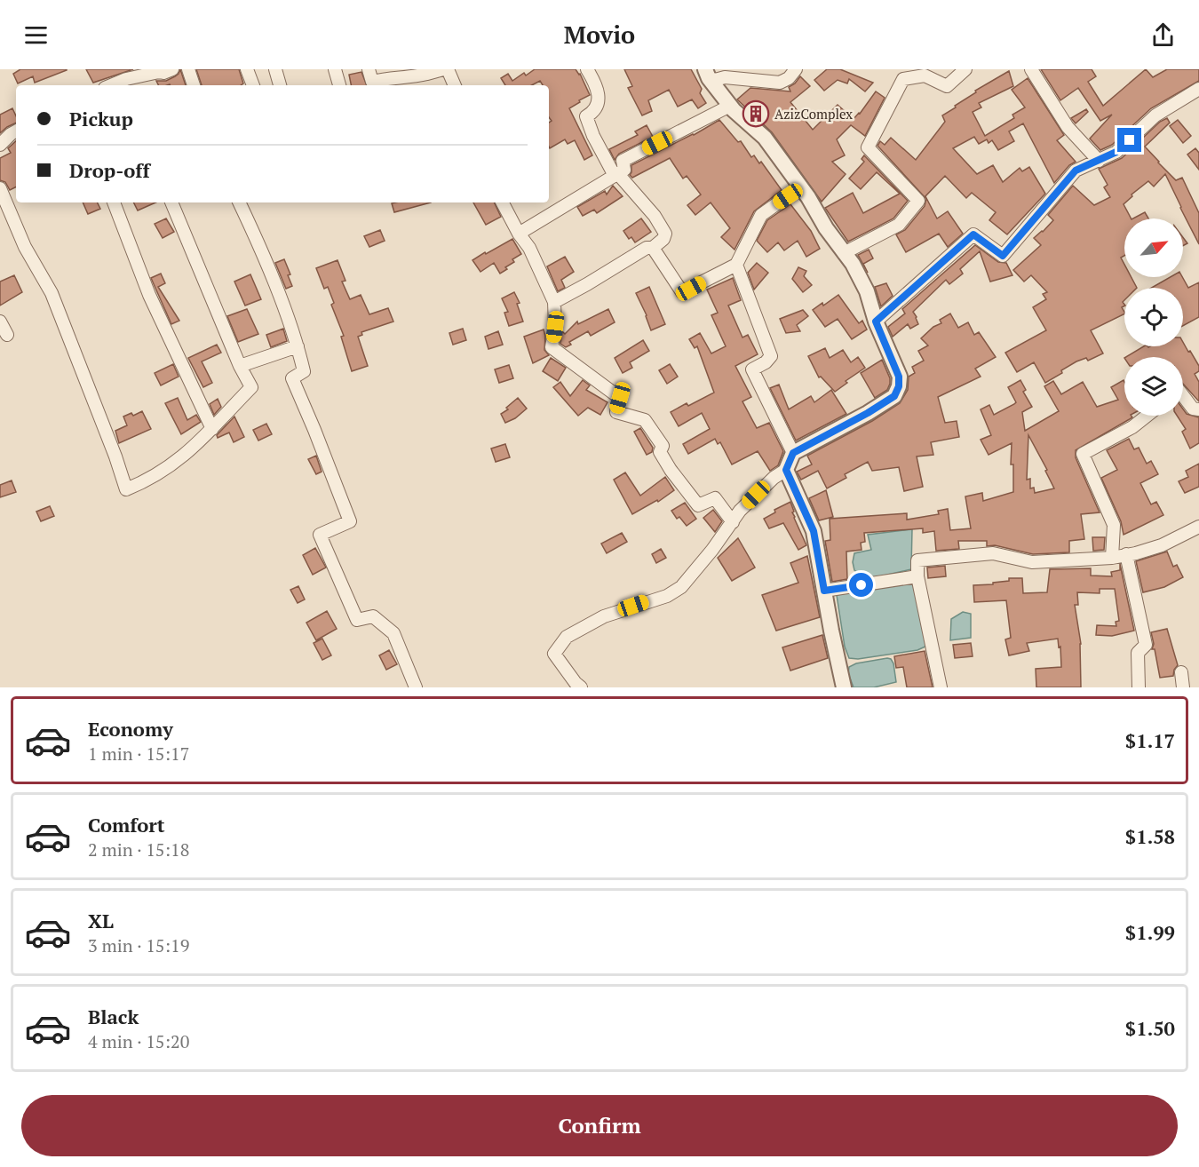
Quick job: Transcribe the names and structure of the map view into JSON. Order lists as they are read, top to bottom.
{
  "places": {
    "building": ["AzizComplex"]
  },
  "north": "top right",
  "page": {
    "header": "Movio",
    "banner": ["Pickup", "Drop-off"],
    "list": [
      {
        "name": "Economy",
        "note": "1 min · 15:17",
        "value": "$1.17"
      },
      {
        "name": "Comfort",
        "note": "2 min · 15:18",
        "value": "$1.58"
      },
      {
        "name": "XL",
        "note": "3 min · 15:19",
        "value": "$1.99"
      },
      {
        "name": "Black",
        "note": "4 min · 15:20",
        "value": "$1.50"
      }
    ],
    "buttons": "Confirm"
  }
}
